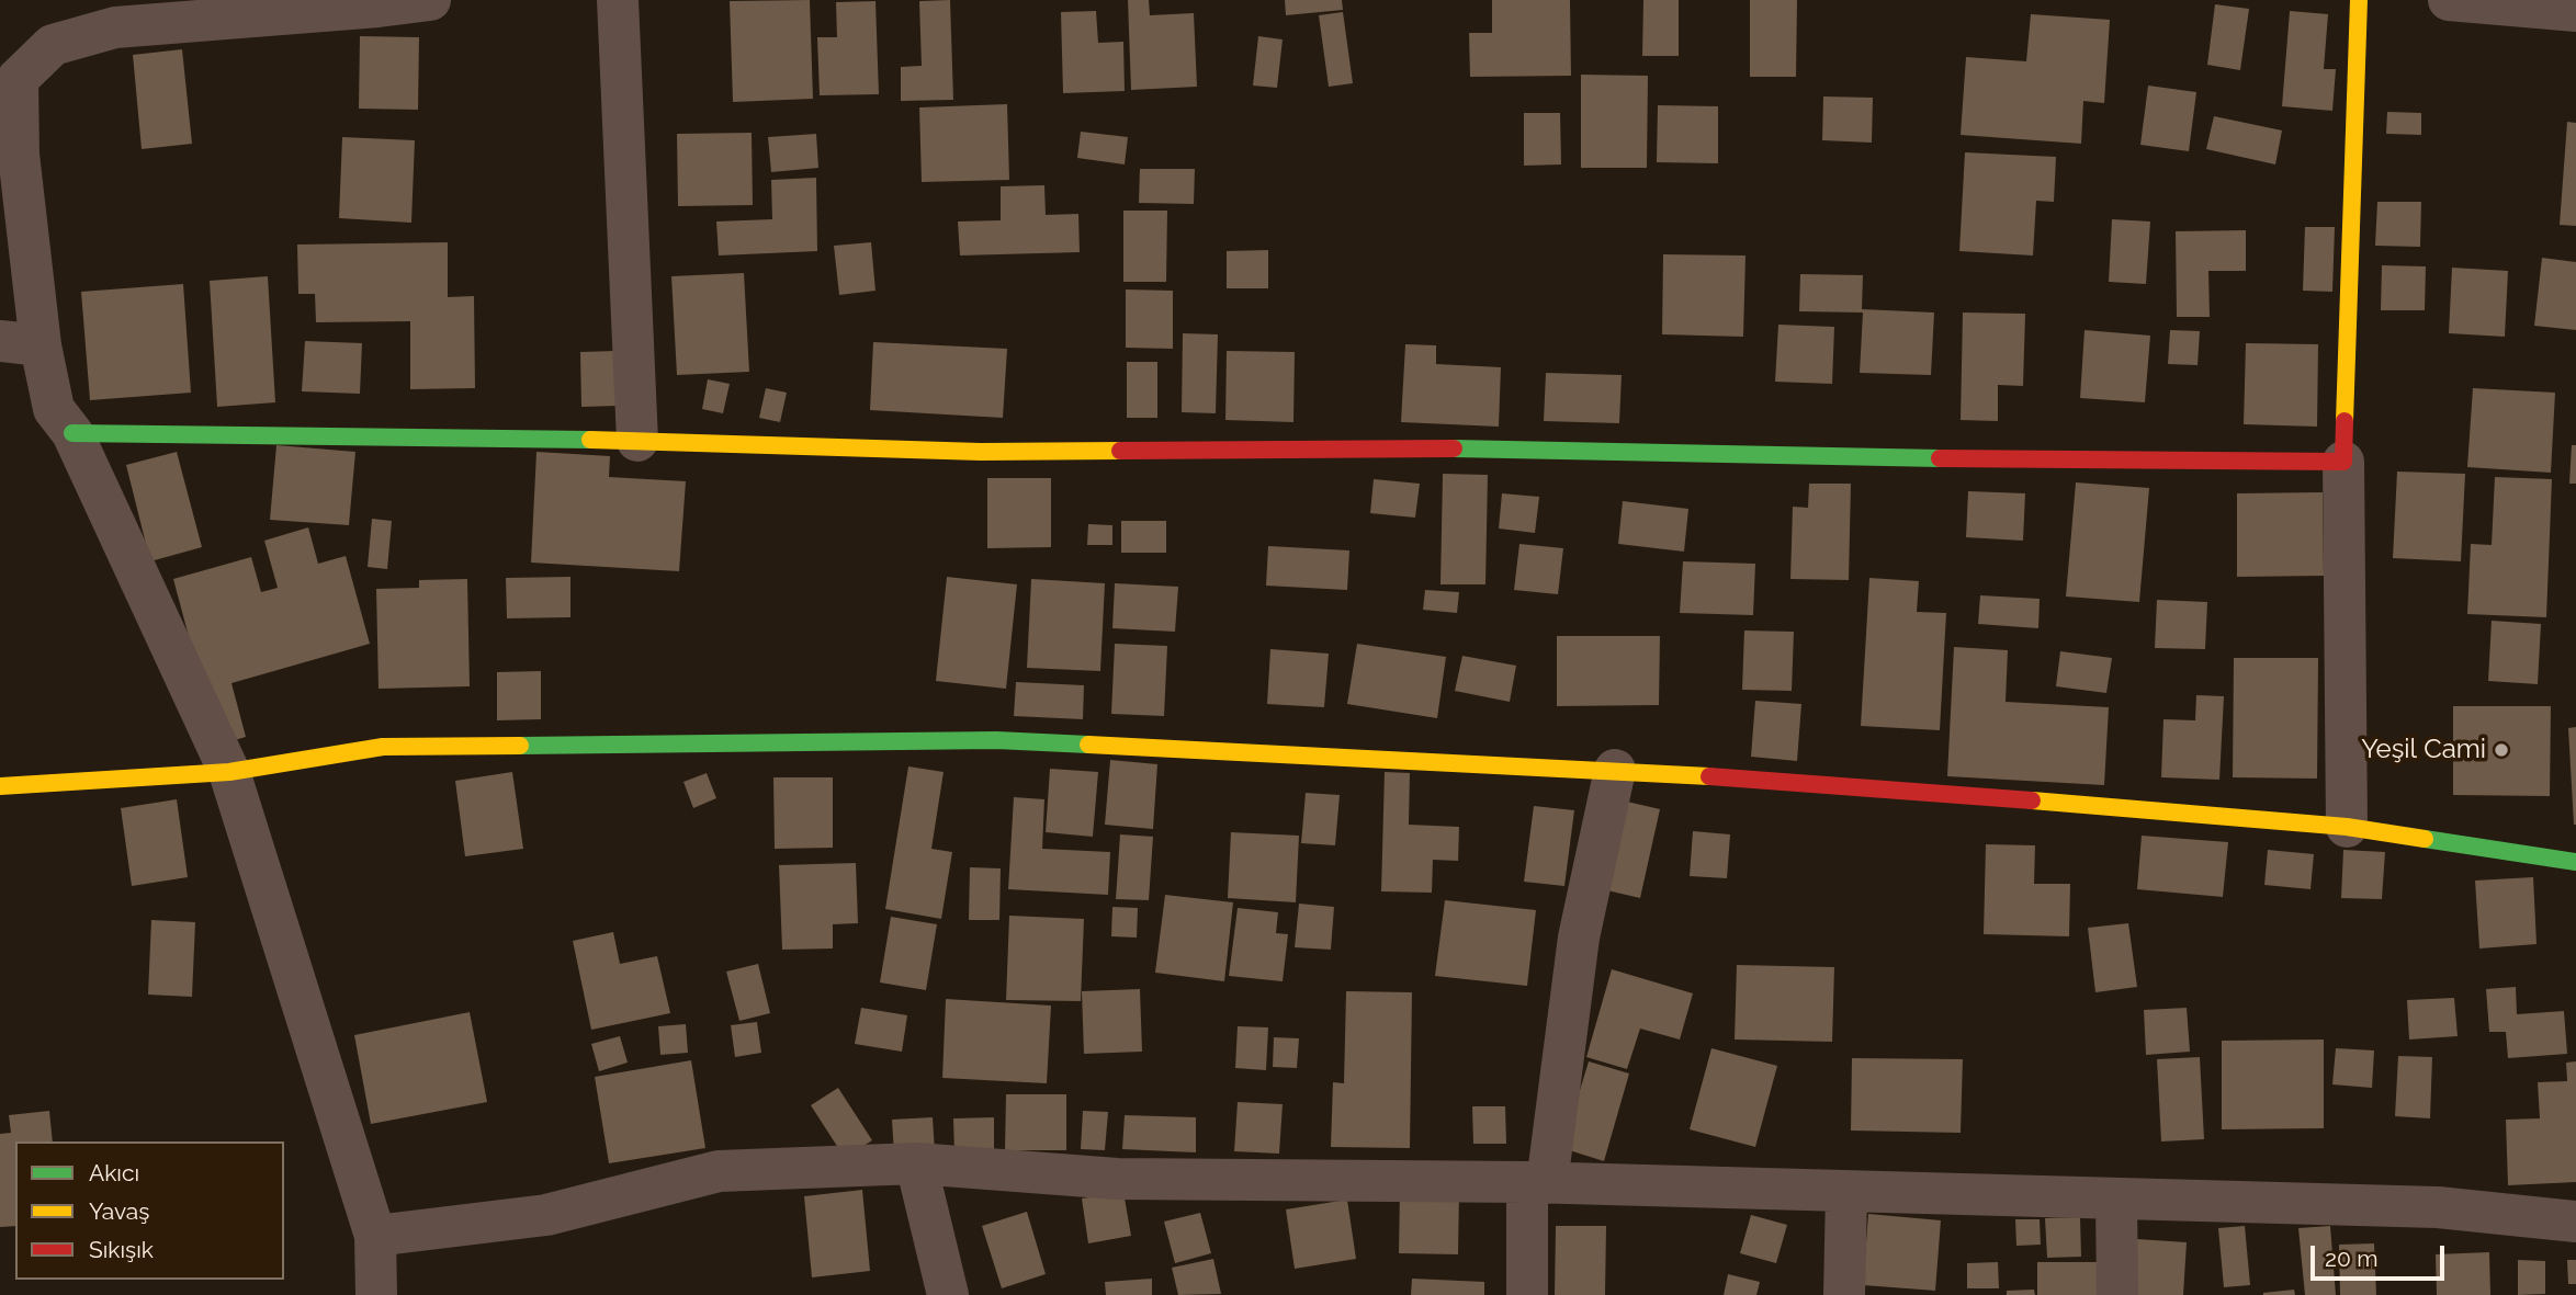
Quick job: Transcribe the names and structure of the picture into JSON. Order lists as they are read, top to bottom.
{
  "places": ["Yeşil Cami"],
  "legend": ["Akıcı", "Yavaş", "Sıkışık"],
  "scale_bar": "20 m"
}
